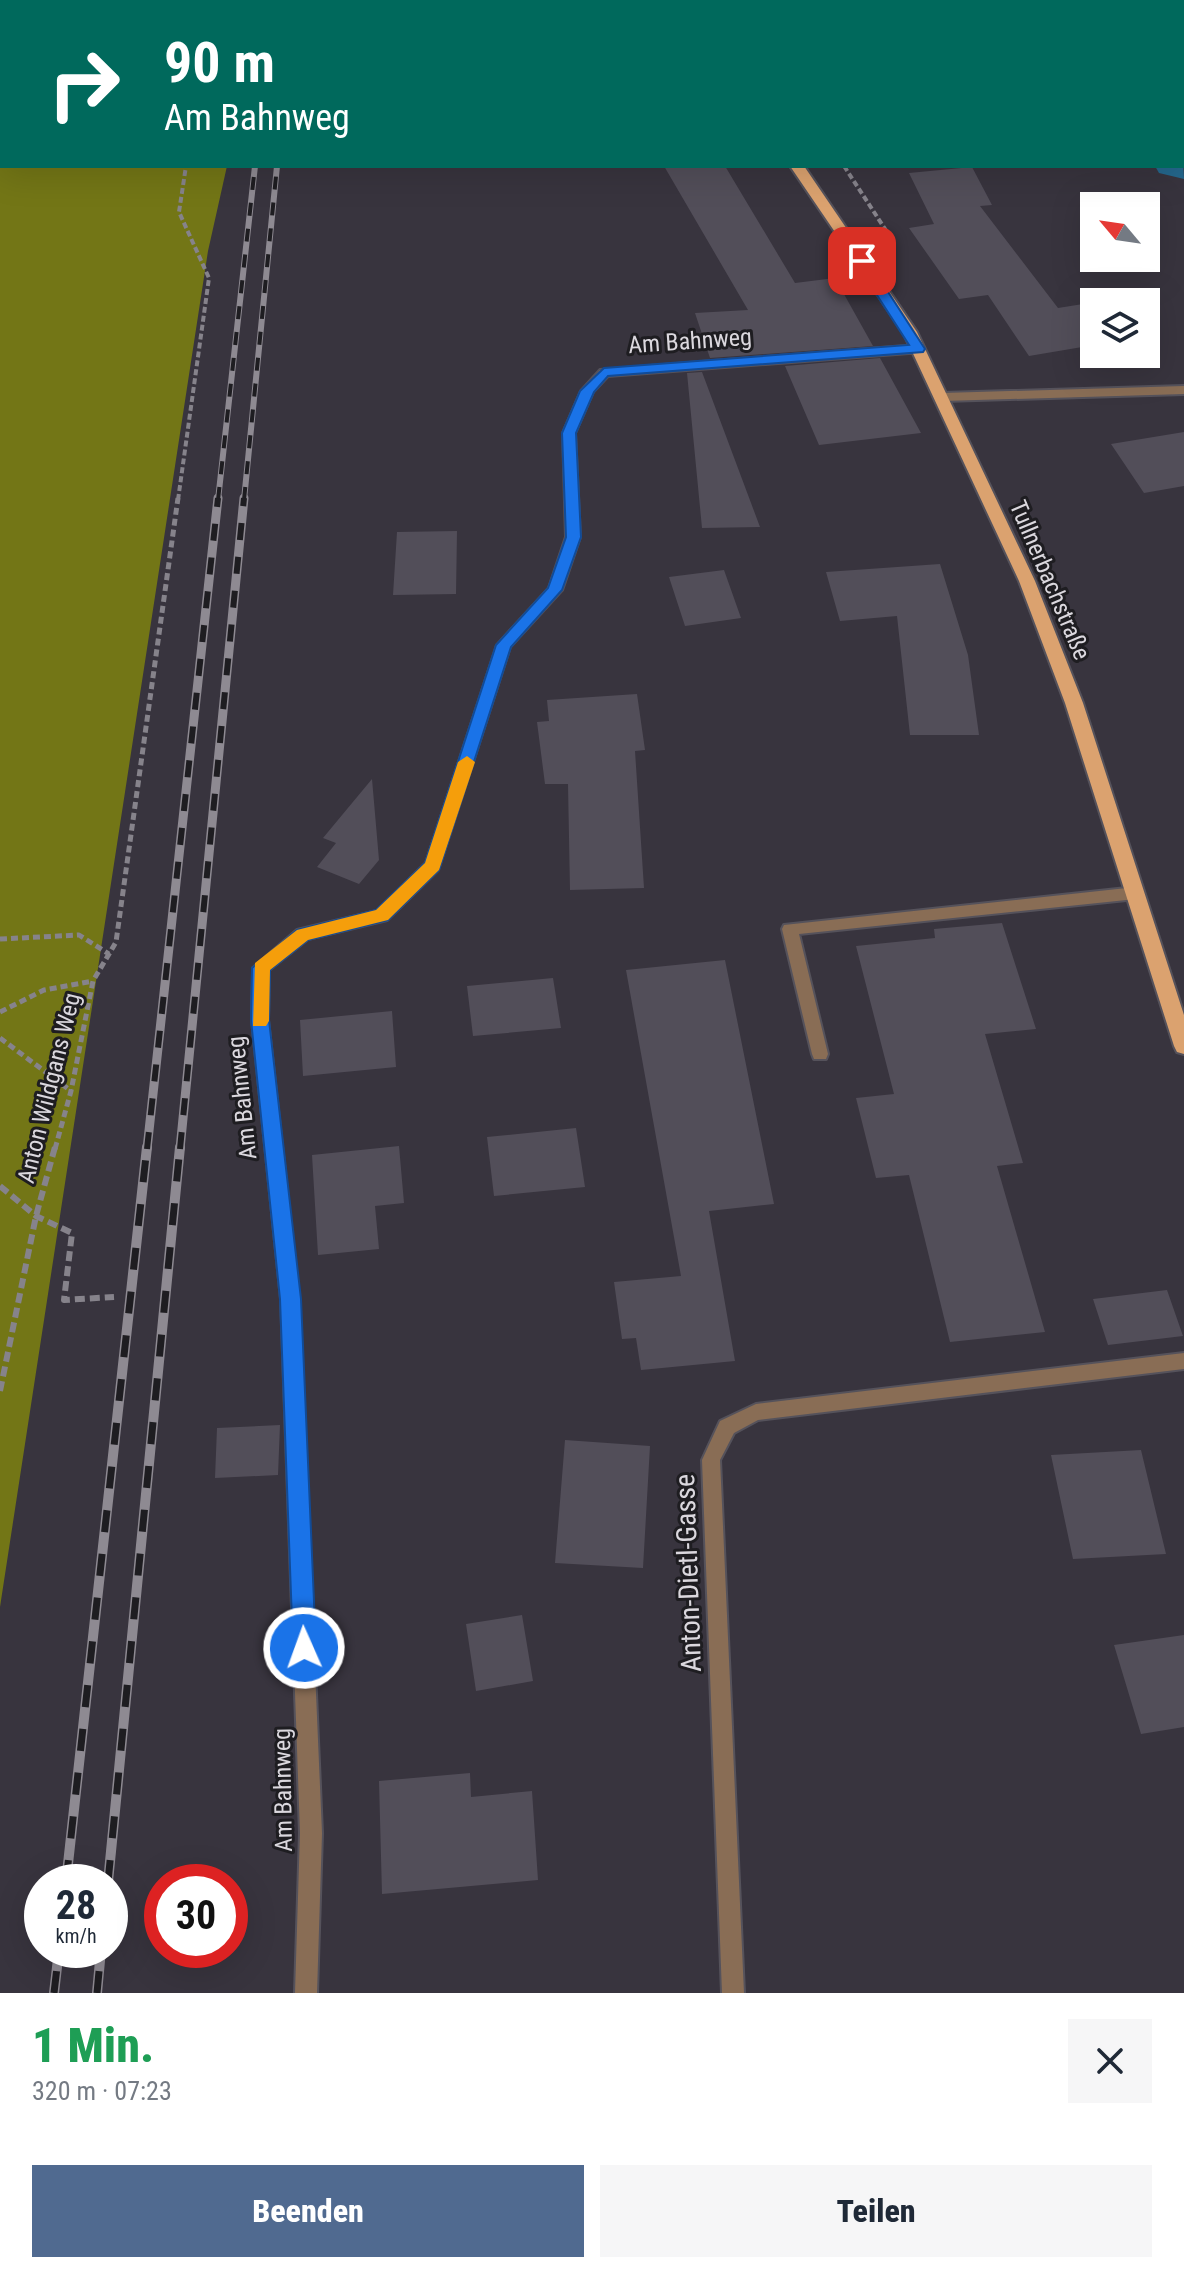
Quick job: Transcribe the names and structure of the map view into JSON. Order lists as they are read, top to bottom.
{
  "streets": {
    "main road": ["Tullnerbachstraße"],
    "street": ["Am Bahnweg", "Anton-Dietl-Gasse"],
    "path": ["Anton Wildgans Weg"]
  },
  "crossings": [
    ["Am Bahnweg", "Tullnerbachstraße"]
  ],
  "north": "top left",
  "page": {
    "turn": ["90 m", "Am Bahnweg"],
    "speed": "28 km/h",
    "limit": "30",
    "heading": ["1 Min.", "320 m · 07:23"],
    "buttons": ["Beenden", "Teilen"]
  }
}
